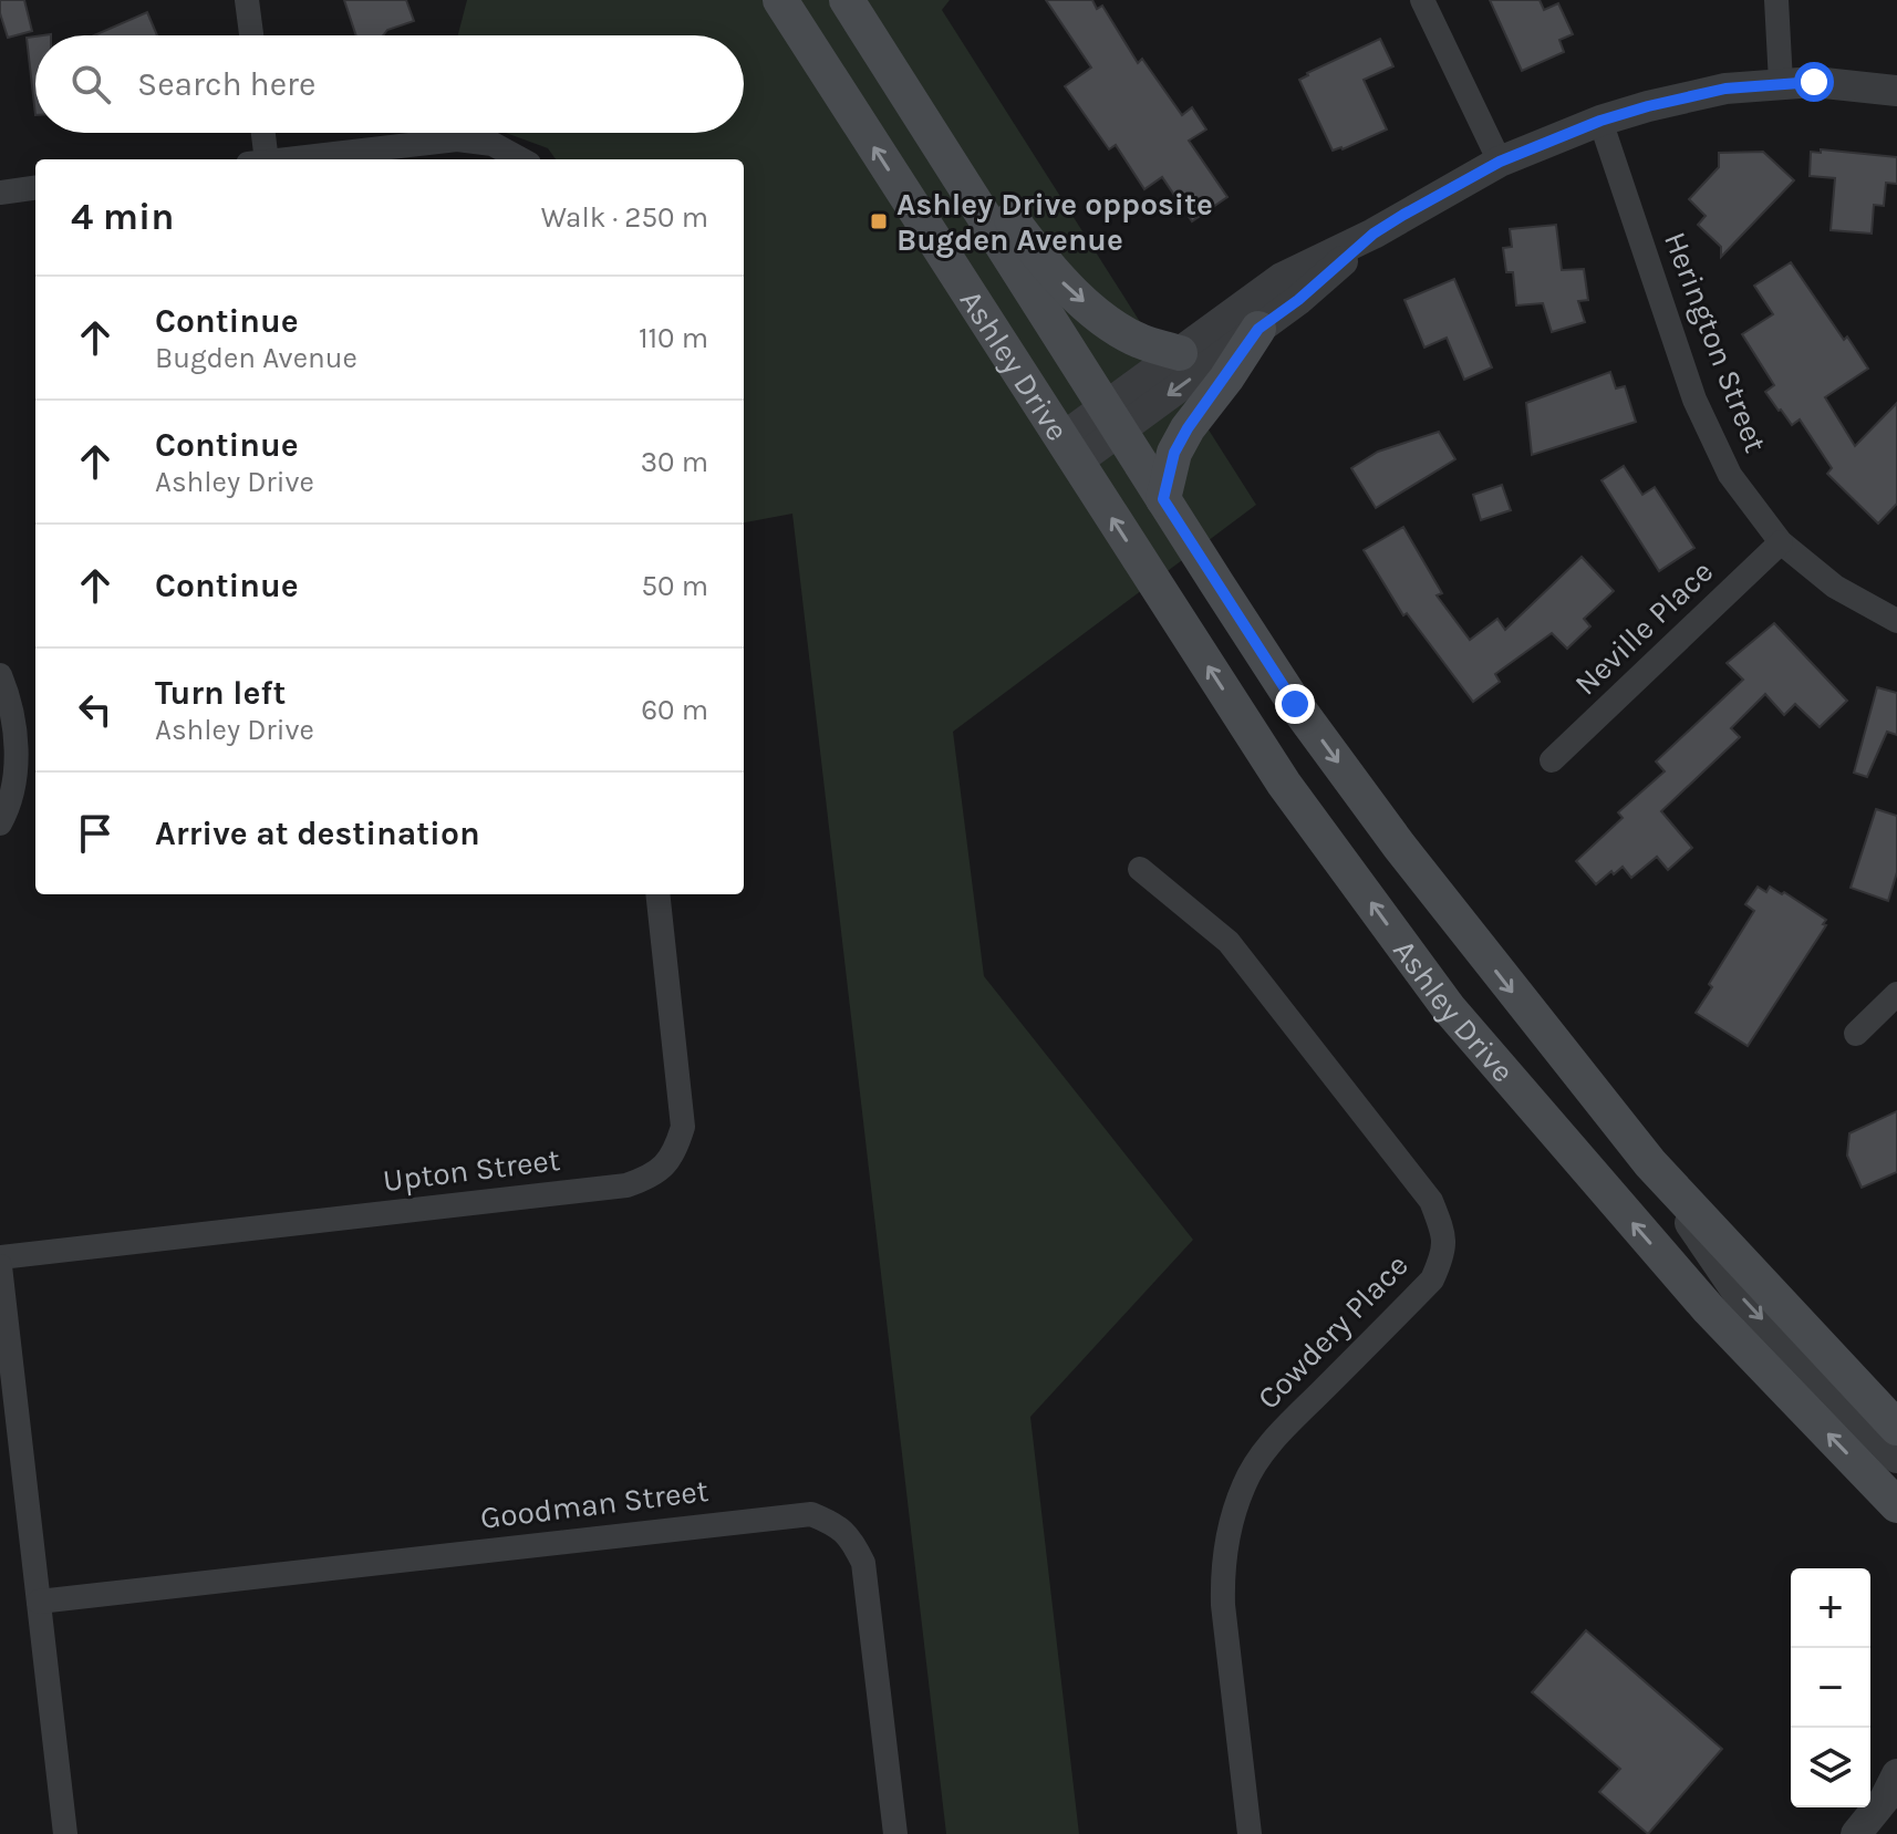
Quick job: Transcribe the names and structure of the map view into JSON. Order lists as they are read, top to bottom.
{
  "streets": {
    "main road": ["Ashley Drive"],
    "street": [
      "Herington Street",
      "Neville Place",
      "Upton Street",
      "Cowdery Place",
      "Goodman Street"
    ]
  },
  "crossings": [
    ["Herington Street", "Neville Place"]
  ],
  "places": {
    "transit": ["Ashley Drive opposite Bugden Avenue"]
  },
  "page": {
    "search": "Search here",
    "heading": ["4 min", "Walk · 250 m"],
    "list": [
      ["Continue", "Bugden Avenue", "110 m"],
      ["Continue", "Ashley Drive", "30 m"],
      ["Continue", "50 m"],
      ["Turn left", "Ashley Drive", "60 m"],
      "Arrive at destination"
    ],
    "map_buttons": ["+", "−"]
  }
}
